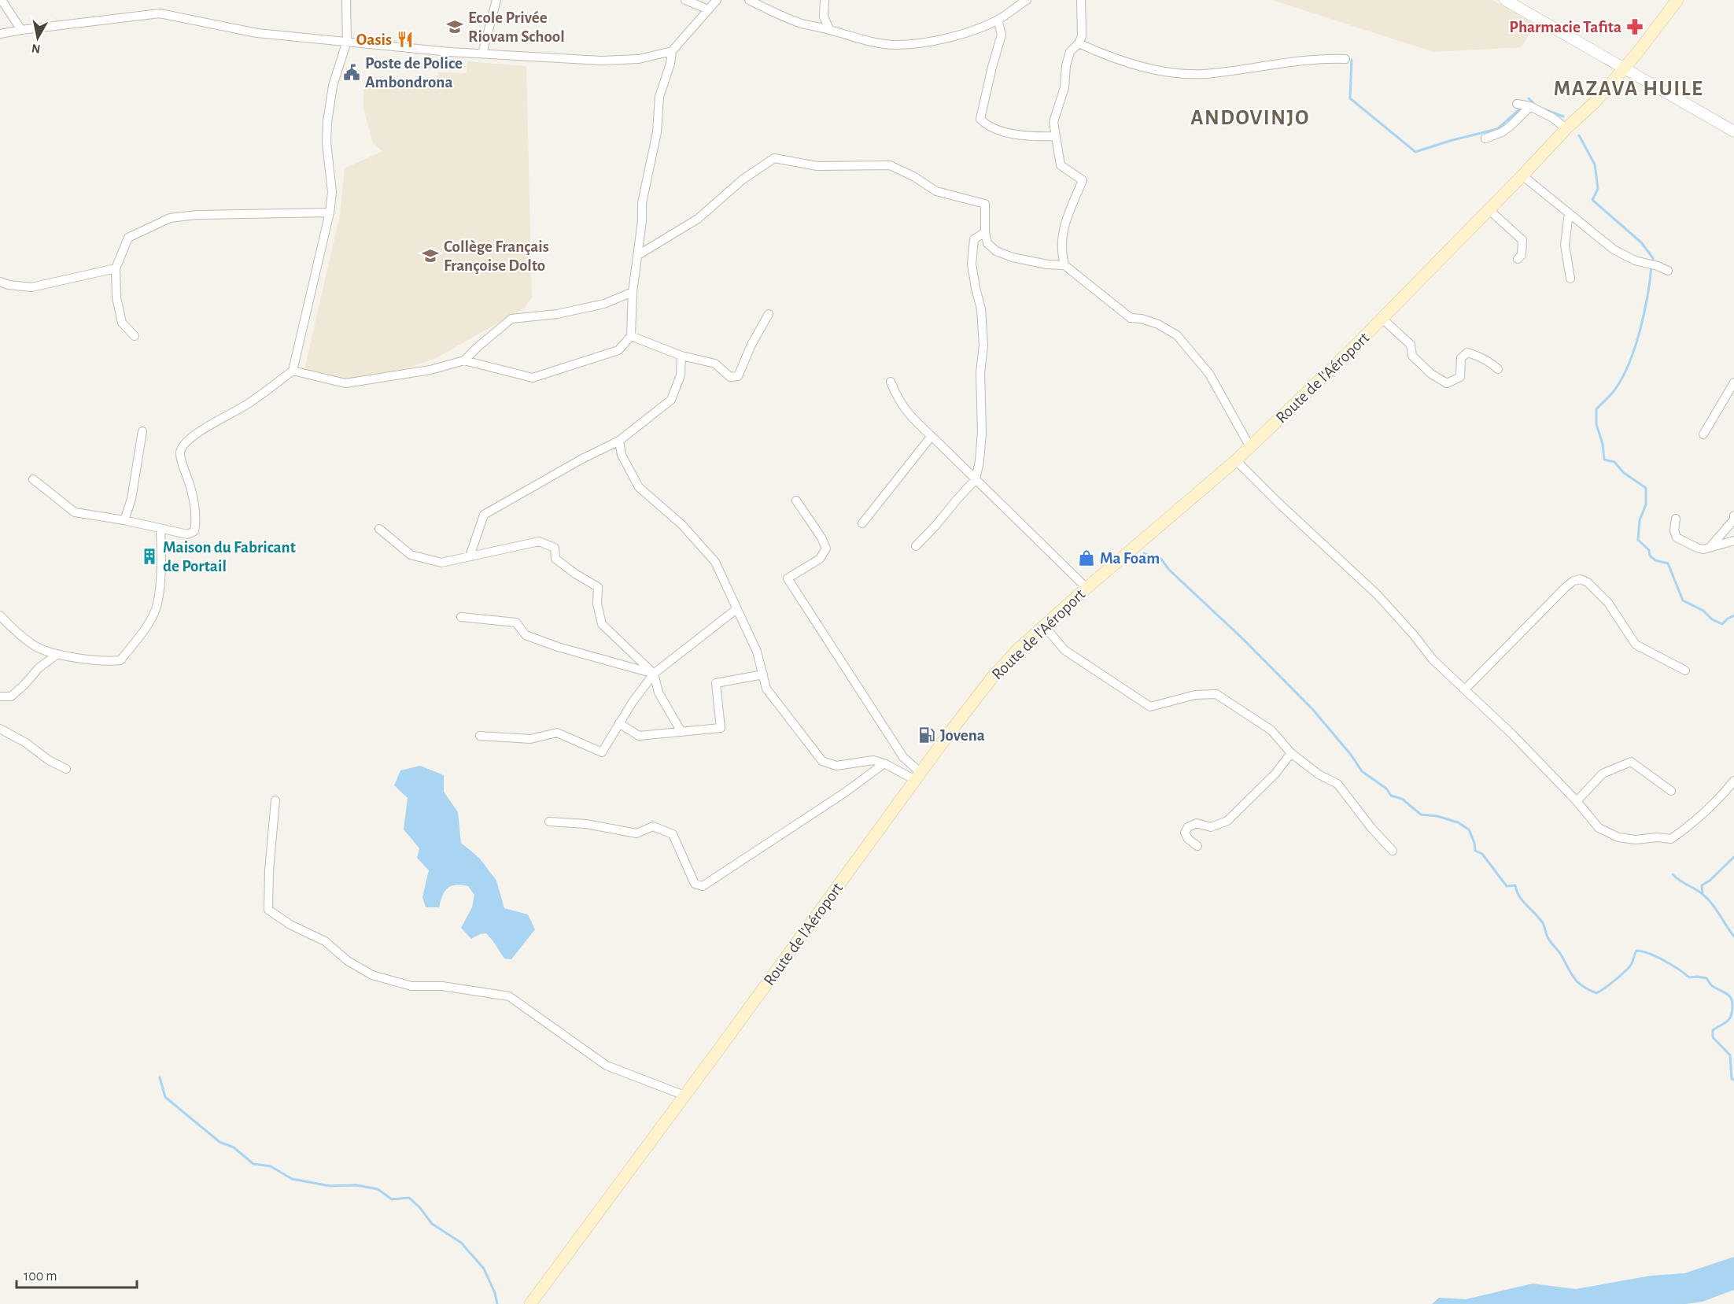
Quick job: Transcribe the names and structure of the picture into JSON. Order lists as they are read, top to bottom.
{
  "streets": {
    "main road": ["Route de l'Aéroport"]
  },
  "districts": ["MAZAVA HUILE", "ANDOVINJO"],
  "places": {
    "school or university": ["Ecole Privée Riovam School", "Collège Français Françoise Dolto"],
    "pharmacy": ["Pharmacie Tafita"],
    "restaurant": ["Oasis"],
    "public building": ["Poste de Police Ambondrona"],
    "building": ["Maison du Fabricant de Portail"],
    "shop": ["Ma Foam"],
    "fuel station": ["Jovena"]
  },
  "scale_bar": "100 m",
  "north": "bottom"
}
